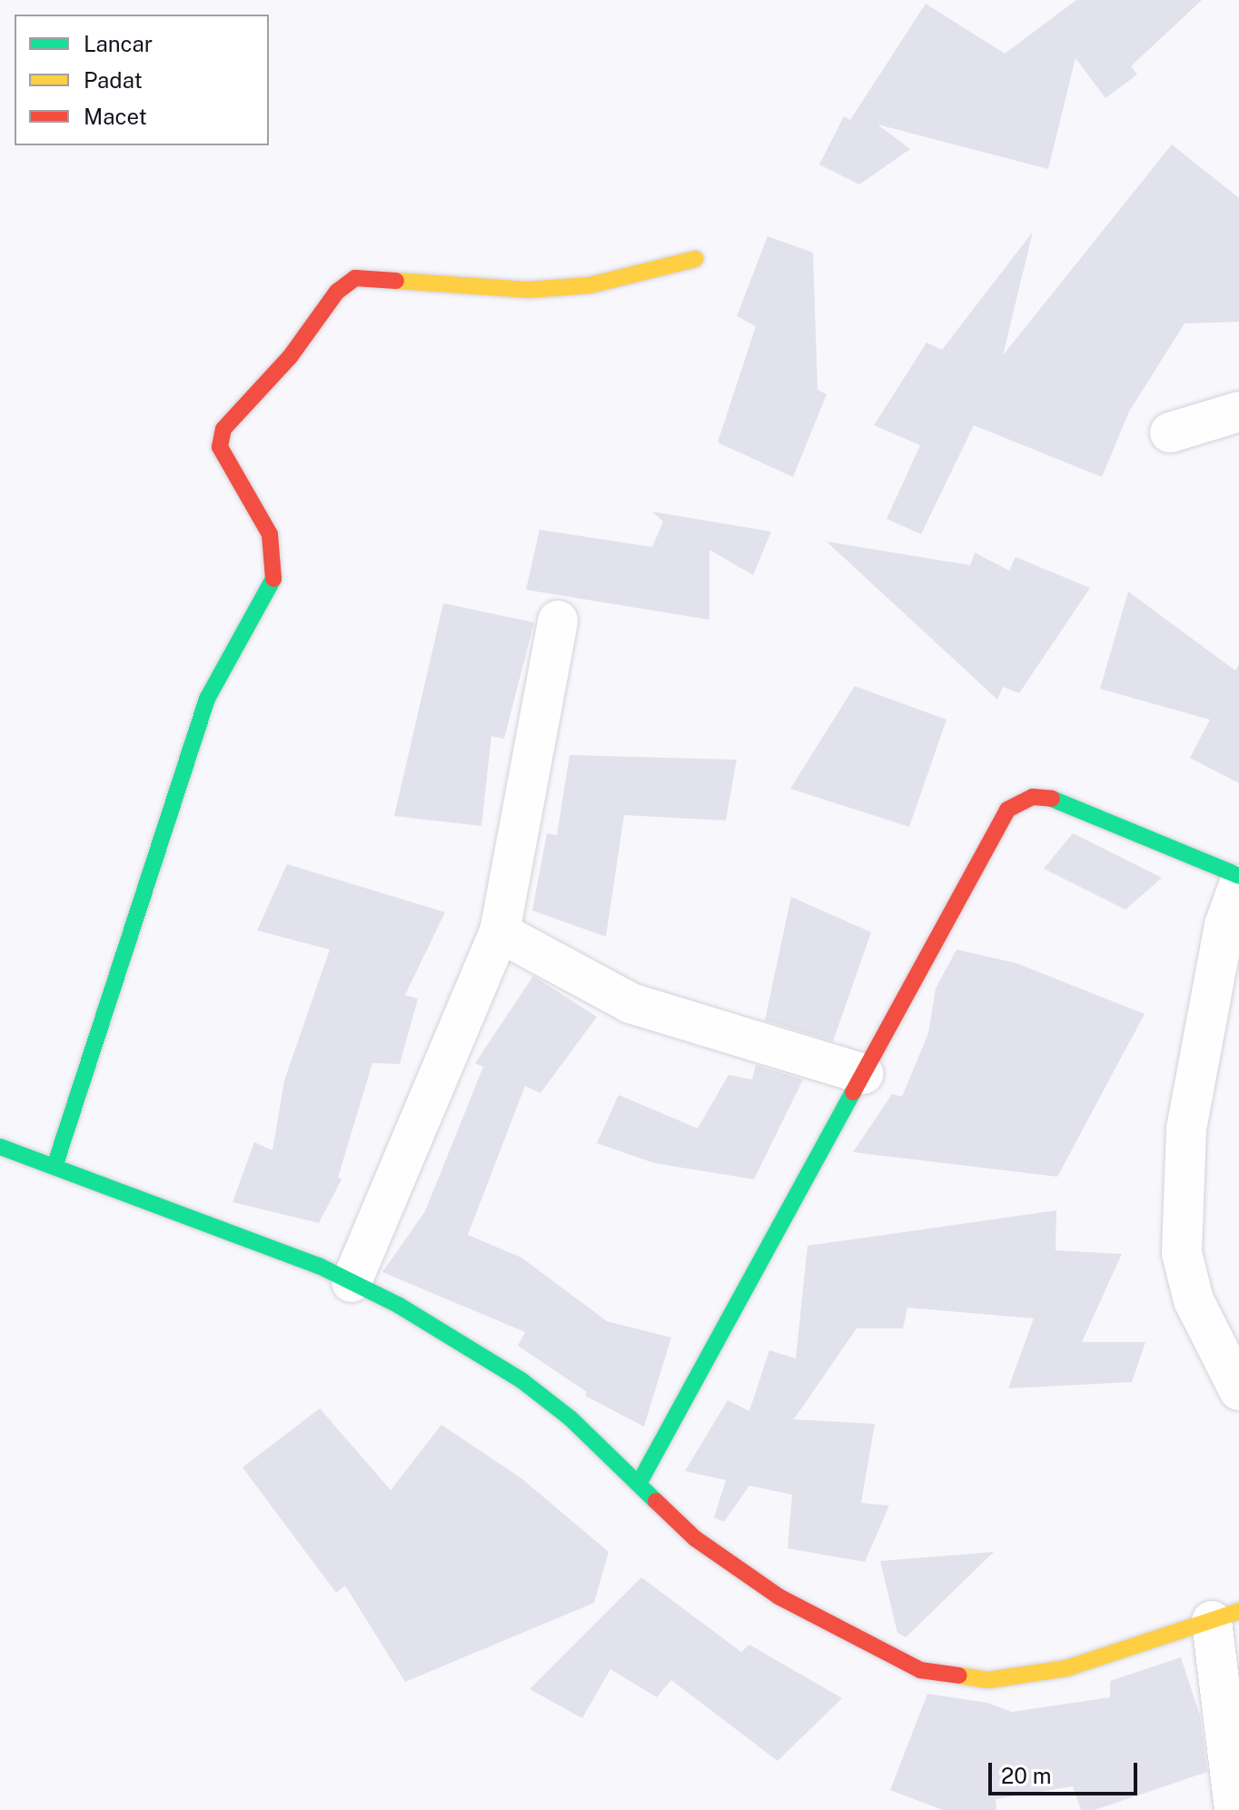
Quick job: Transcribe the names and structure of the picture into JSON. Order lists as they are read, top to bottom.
{
  "legend": ["Lancar", "Padat", "Macet"],
  "scale_bar": "20 m"
}
